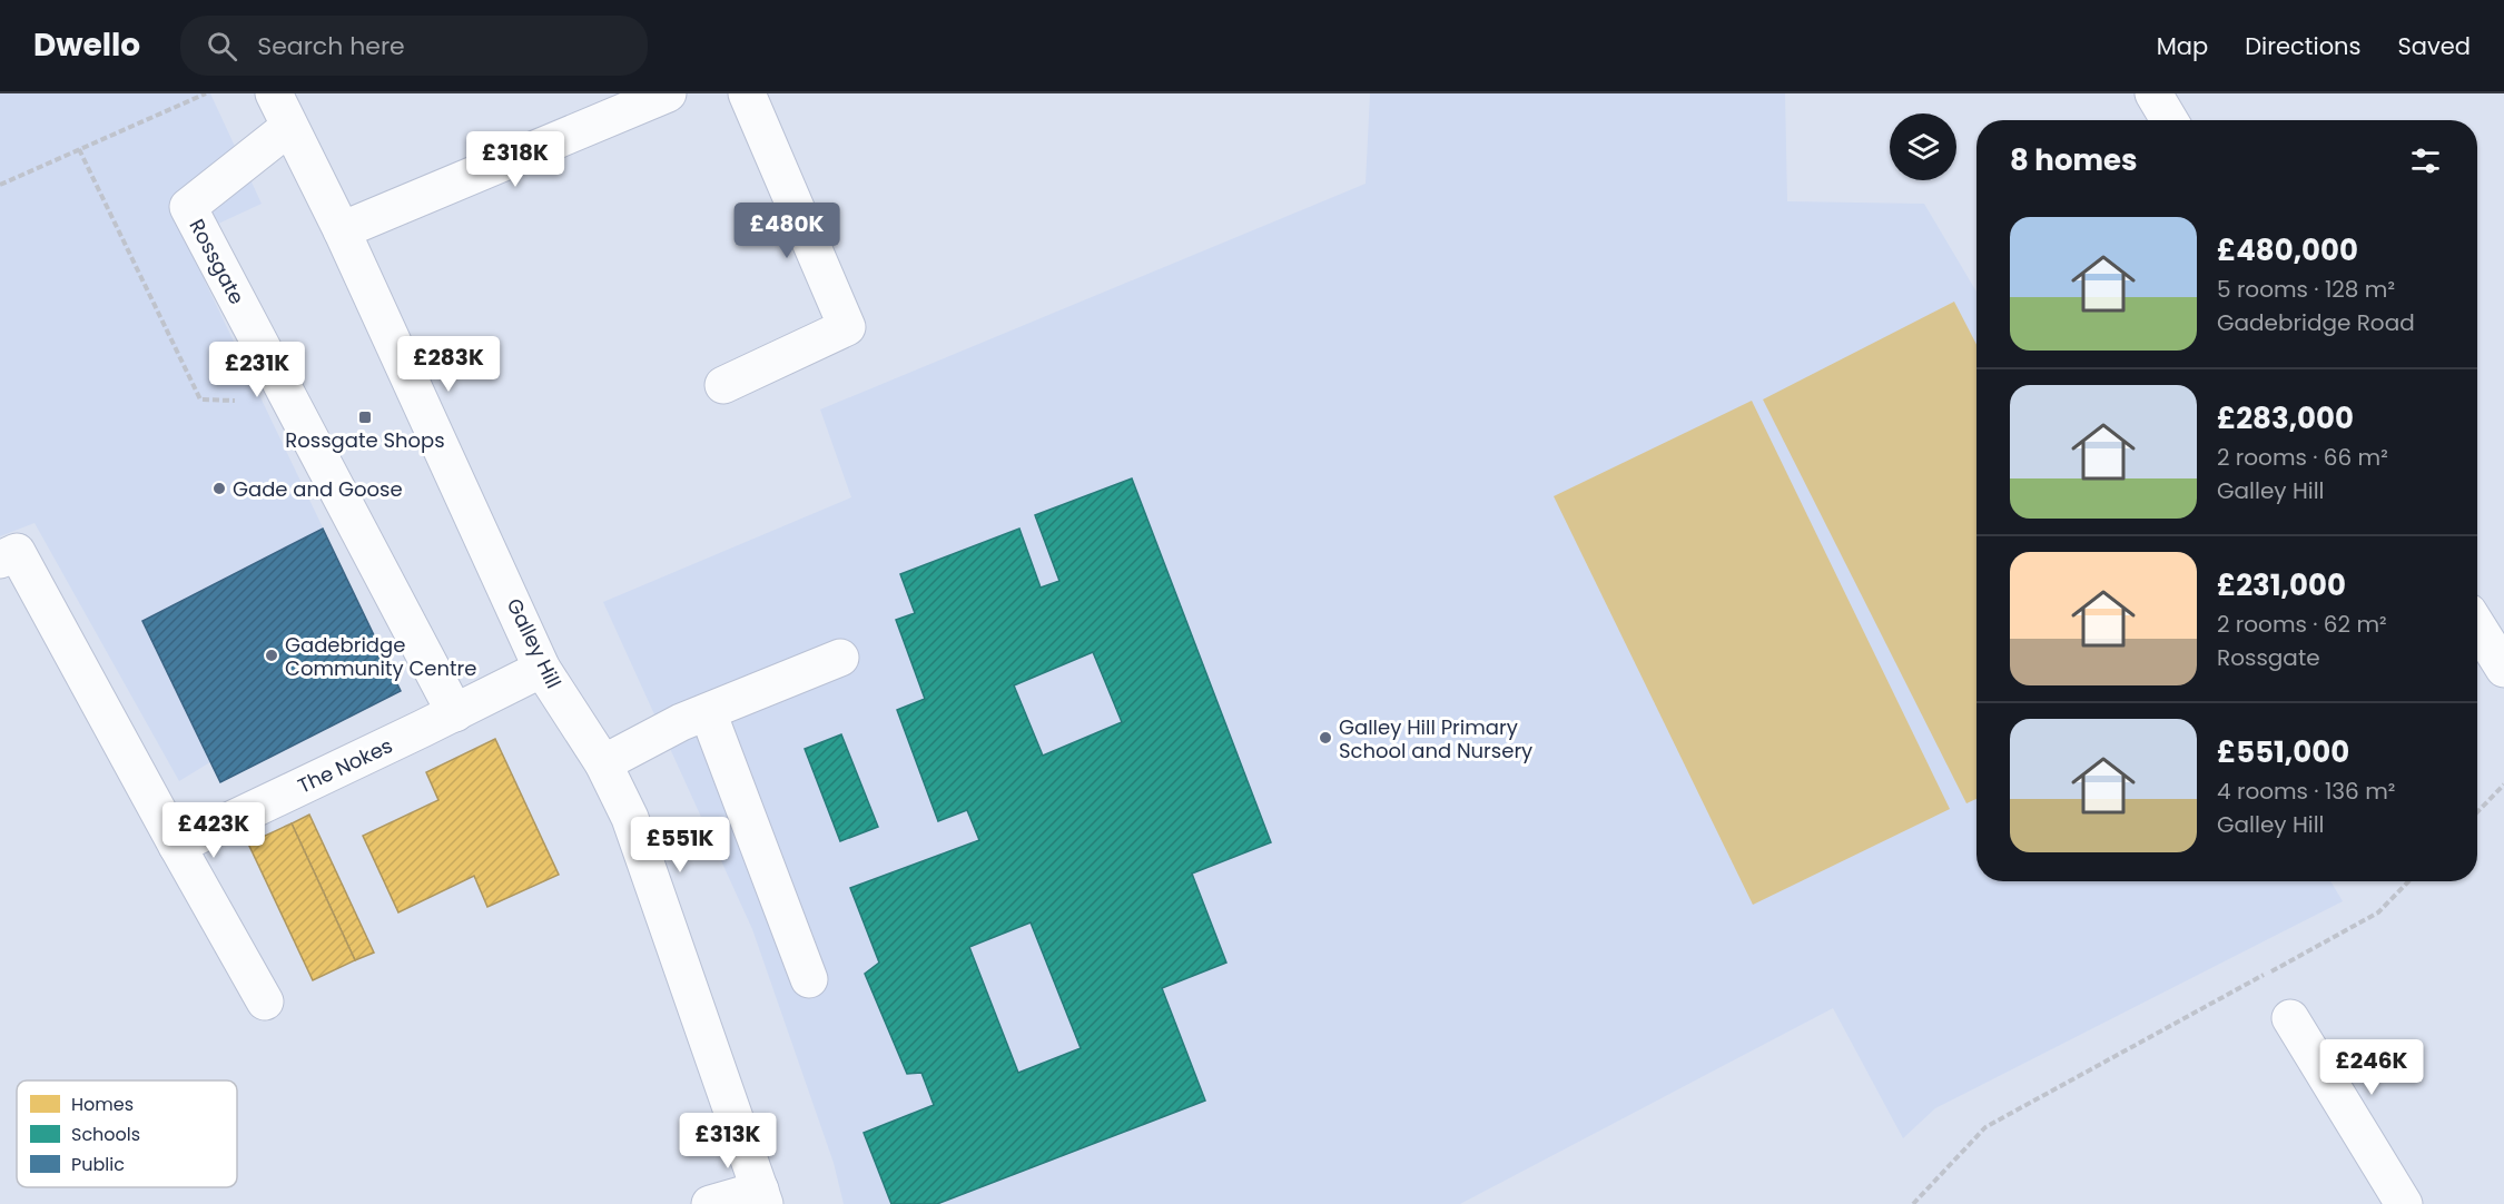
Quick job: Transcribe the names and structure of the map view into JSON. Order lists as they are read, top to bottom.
{
  "streets": {
    "street": ["Rossgate", "Galley Hill", "The Nokes"]
  },
  "crossings": [
    ["Rossgate", "Galley Hill"],
    ["Rossgate", "The Nokes"],
    ["Galley Hill", "The Nokes"]
  ],
  "places": {
    "transit": ["Rossgate Shops"],
    "other": ["Gade and Goose", "Gadebridge Community Centre", "Galley Hill Primary School and Nursery"]
  },
  "legend": ["Homes", "Schools", "Public"],
  "page": {
    "header": "Dwello",
    "search": "Search here",
    "nav": ["Map", "Directions", "Saved"],
    "heading": "8 homes",
    "price": [
      "£318K",
      "£480K",
      "£283K",
      "£231K",
      "£423K",
      "£551K",
      "£246K",
      "£313K"
    ],
    "list": [
      {
        "name": "£480,000",
        "note": "5 rooms · 128 m² · Gadebridge Road"
      },
      {
        "name": "£283,000",
        "note": "2 rooms · 66 m² · Galley Hill"
      },
      {
        "name": "£231,000",
        "note": "2 rooms · 62 m² · Rossgate"
      },
      {
        "name": "£551,000",
        "note": "4 rooms · 136 m² · Galley Hill"
      }
    ]
  }
}
